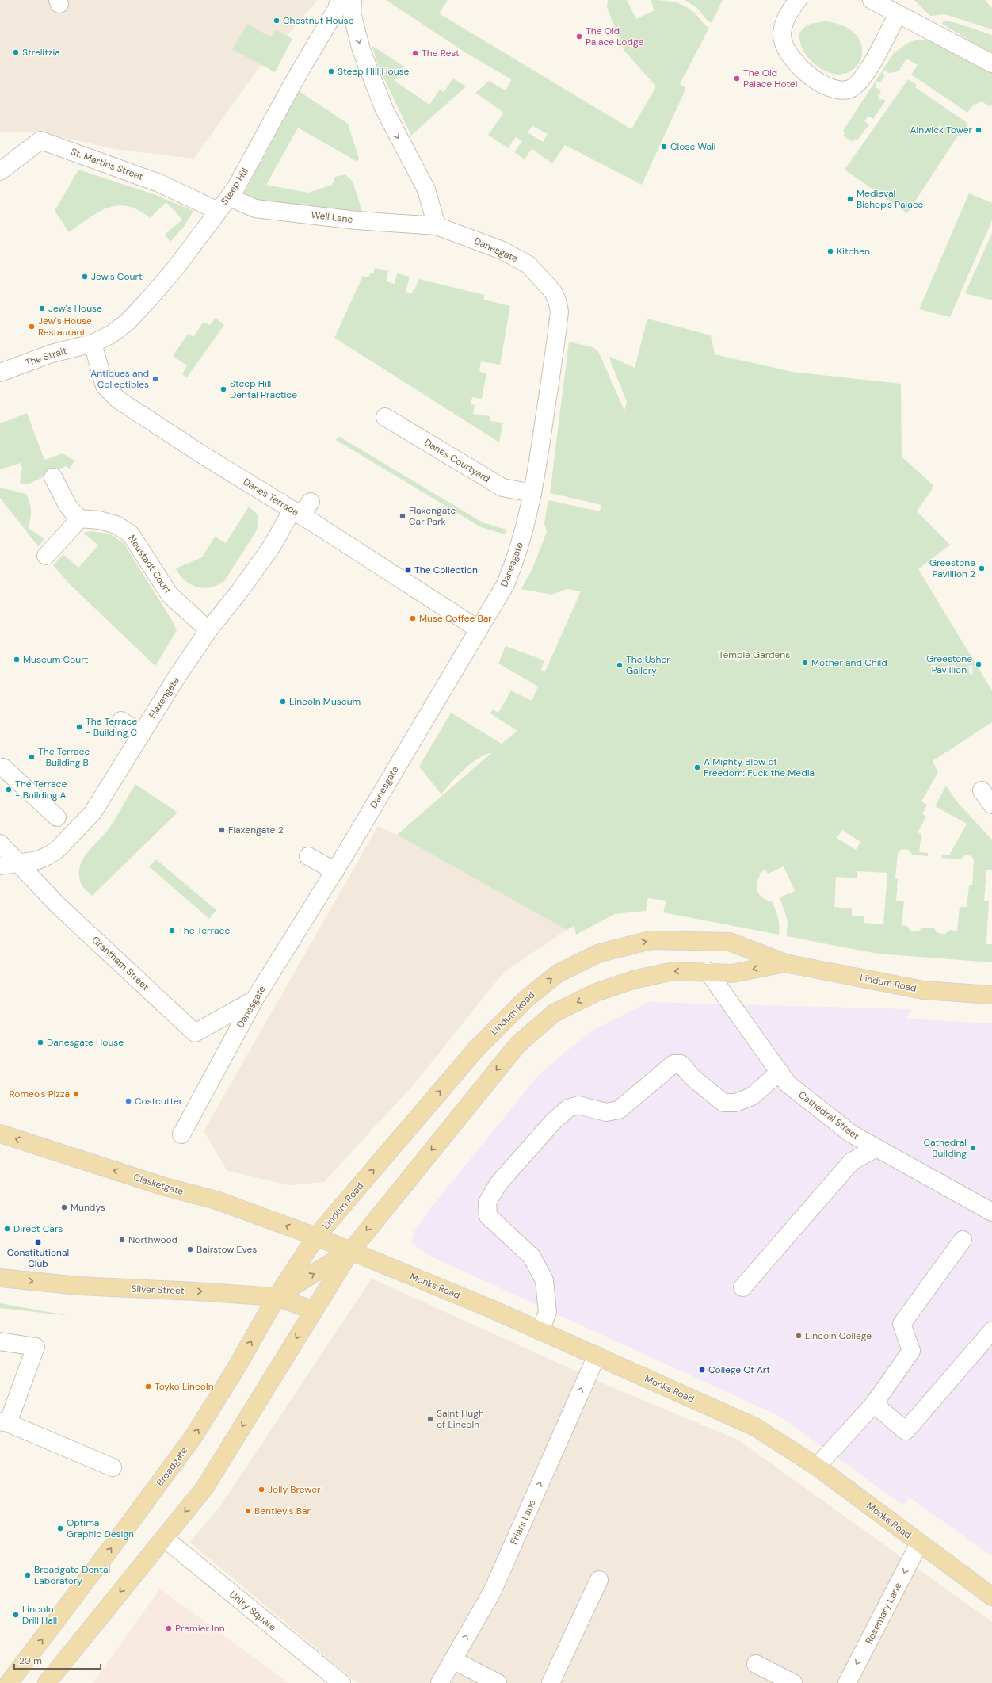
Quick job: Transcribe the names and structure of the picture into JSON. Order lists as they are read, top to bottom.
{
  "streets": {
    "main road": [
      "Lindum Road",
      "Clasketgate",
      "Monks Road",
      "Silver Street",
      "Broadgate"
    ],
    "street": [
      "St. Martins Street",
      "Steep Hill",
      "Well Lane",
      "Danesgate",
      "The Strait",
      "Danes Courtyard",
      "Danes Terrace",
      "Neustadt Court",
      "Flaxengate",
      "Grantham Street",
      "Cathedral Street",
      "Friars Lane",
      "Unity Square",
      "Rosemary Lane"
    ]
  },
  "crossings": [
    ["St. Martins Street", "Steep Hill"],
    ["Steep Hill", "Well Lane"],
    ["Steep Hill", "The Strait"],
    ["Steep Hill", "Danes Terrace"],
    ["Well Lane", "Danesgate"],
    ["Danesgate", "Danes Courtyard"],
    ["Danesgate", "Danes Terrace"],
    ["Danesgate", "Grantham Street"],
    ["The Strait", "Danes Terrace"],
    ["Danes Terrace", "Flaxengate"],
    ["Neustadt Court", "Flaxengate"],
    ["Flaxengate", "Grantham Street"],
    ["Lindum Road", "Cathedral Street"],
    ["Lindum Road", "Clasketgate"],
    ["Lindum Road", "Monks Road"],
    ["Lindum Road", "Broadgate"],
    ["Clasketgate", "Monks Road"],
    ["Clasketgate", "Broadgate"],
    ["Monks Road", "Broadgate"],
    ["Monks Road", "Friars Lane"],
    ["Monks Road", "Rosemary Lane"],
    ["Silver Street", "Broadgate"]
  ],
  "one_way": ["Clasketgate", "Silver Street", "Rosemary Lane"],
  "parks": ["Temple Gardens"],
  "places": {
    "other": [
      "Chestnut House",
      "The Old Palace Lodge",
      "Strelitzia",
      "The Rest",
      "Steep Hill House",
      "The Old Palace Hotel",
      "Alnwick Tower",
      "Close Wall",
      "Medieval Bishop's Palace",
      "Kitchen",
      "Jew's Court",
      "Jew's House",
      "Jew's House Restaurant",
      "Antiques and Collectibles",
      "Steep Hill Dental Practice",
      "Flaxengate Car Park",
      "Greestone Pavillion 2",
      "Muse Coffee Bar",
      "Museum Court",
      "Mother and Child",
      "Greestone Pavillion 1",
      "The Usher Gallery",
      "Lincoln Museum",
      "The Terrace - Building C",
      "The Terrace - Building B",
      "A Mighty Blow of Freedom: Fuck the Media",
      "The Terrace - Building A",
      "Flaxengate 2",
      "The Terrace",
      "Danesgate House",
      "Romeo's Pizza",
      "Costcutter",
      "Cathedral Building",
      "Mundys",
      "Direct Cars",
      "Northwood",
      "Bairstow Eves",
      "Lincoln College",
      "Toyko Lincoln",
      "Saint Hugh of Lincoln",
      "Jolly Brewer",
      "Bentley's Bar",
      "Optima Graphic Design",
      "Broadgate Dental Laboratory",
      "Lincoln Drill Hall",
      "Premier Inn"
    ],
    "transit": ["The Collection", "Constitutional Club", "College Of Art"]
  },
  "scale_bar": "20 m"
}
